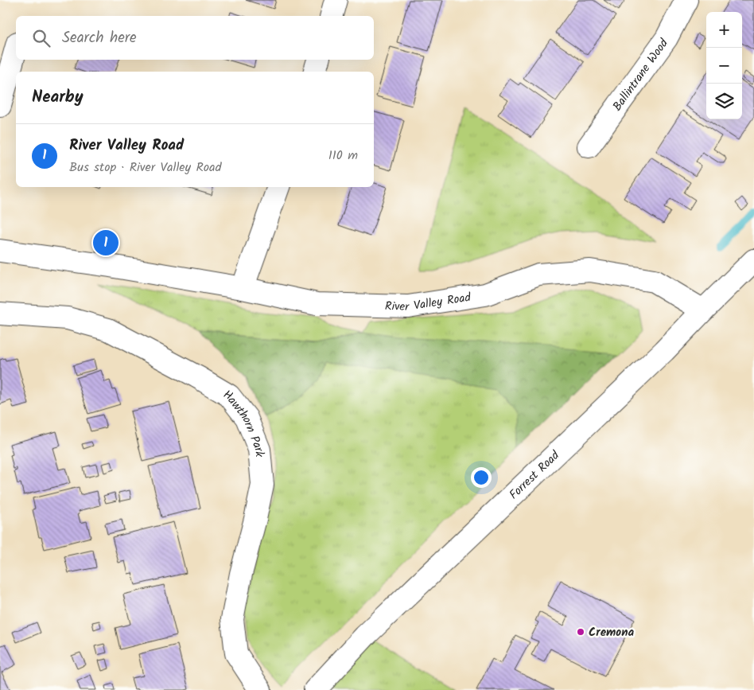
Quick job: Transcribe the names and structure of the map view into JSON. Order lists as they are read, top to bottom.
{
  "streets": {
    "street": [
      "Ballintrane Wood",
      "River Valley Road",
      "Hawthorn Park",
      "Forrest Road"
    ]
  },
  "crossings": [
    ["River Valley Road", "Forrest Road"]
  ],
  "places": ["Cremona"],
  "page": {
    "map_buttons": ["+", "−"],
    "search": "Search here",
    "heading": "Nearby",
    "list": [
      {
        "mark": "1",
        "name": "River Valley Road",
        "note": "Bus stop · River Valley Road",
        "value": "110 m"
      }
    ],
    "pins": "1"
  }
}
